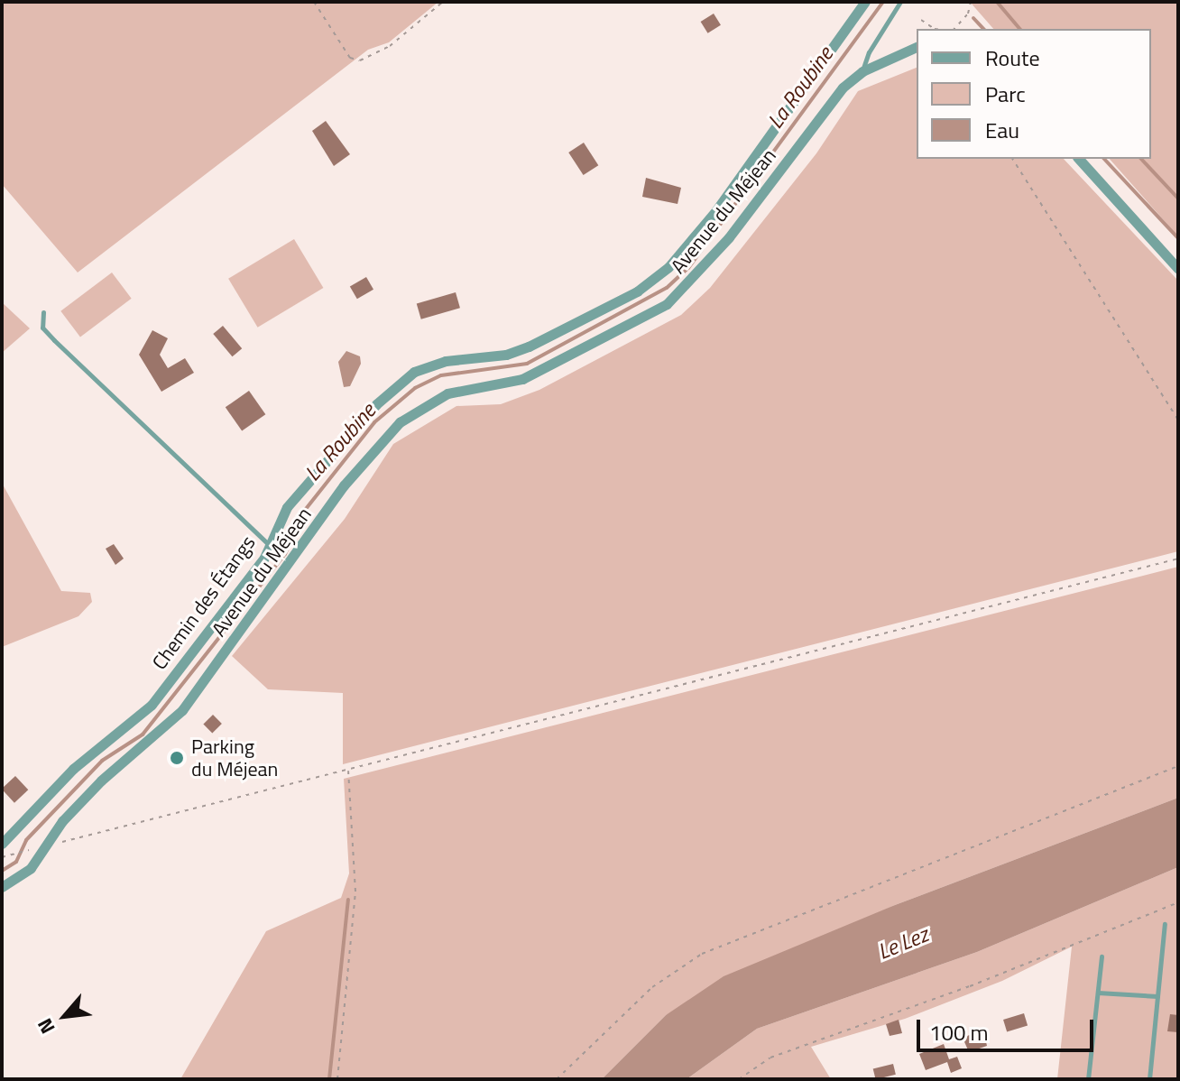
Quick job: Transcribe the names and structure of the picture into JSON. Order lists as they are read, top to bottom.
{
  "streets": {
    "street": ["Avenue du Méjean", "Chemin des Étangs"]
  },
  "water": ["La Roubine", "Le Lez"],
  "places": ["Parking du Méjean"],
  "legend": ["Route", "Parc", "Eau"],
  "scale_bar": "100 m",
  "north": "bottom left"
}
